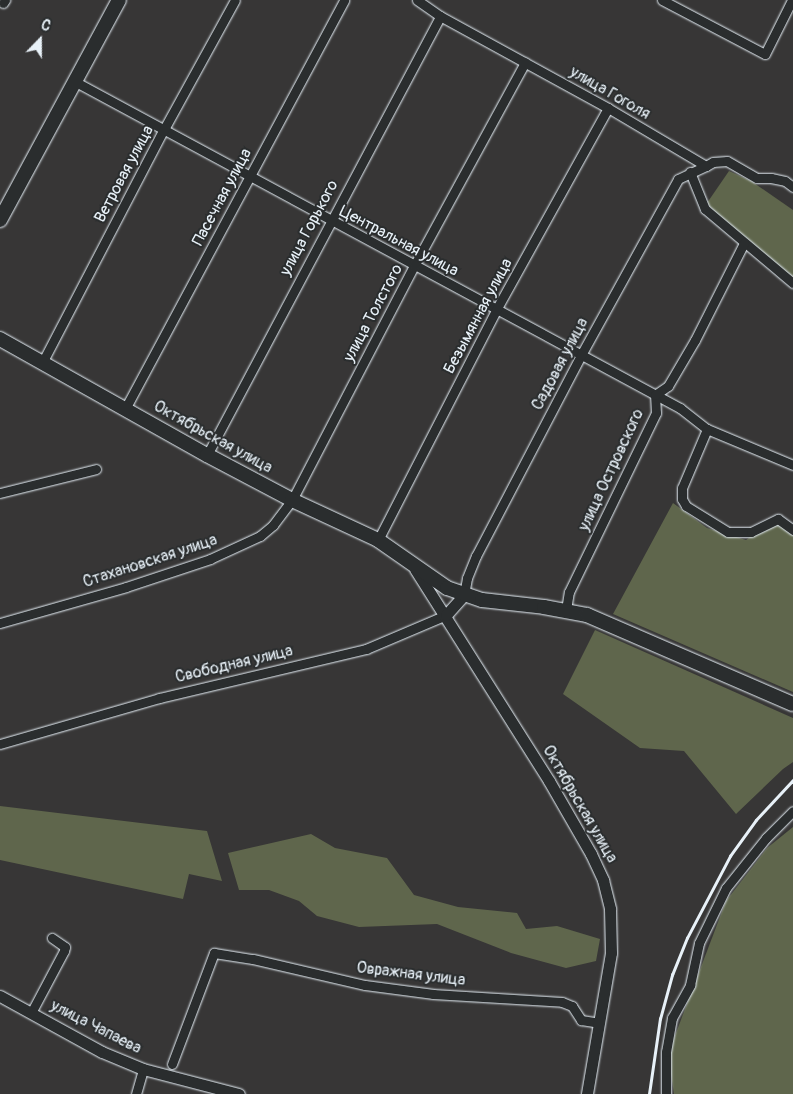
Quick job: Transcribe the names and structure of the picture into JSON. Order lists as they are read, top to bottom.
{
  "streets": {
    "main road": ["Октябрьская улица"],
    "street": [
      "улица Гоголя",
      "Ветровая улица",
      "Пасечная улица",
      "улица Горького",
      "Центральная улица",
      "улица Толстого",
      "Безымянная улица",
      "Садовая улица",
      "улица Островского",
      "Стахановская улица",
      "Свободная улица",
      "Овражная улица",
      "улица Чапаева"
    ]
  },
  "crossings": [
    ["улица Гоголя", "улица Горького"],
    ["улица Гоголя", "улица Толстого"],
    ["улица Гоголя", "Безымянная улица"],
    ["улица Гоголя", "Садовая улица"],
    ["Ветровая улица", "Центральная улица"],
    ["Ветровая улица", "Октябрьская улица"],
    ["Пасечная улица", "Центральная улица"],
    ["Пасечная улица", "Октябрьская улица"],
    ["улица Горького", "Центральная улица"],
    ["улица Горького", "Октябрьская улица"],
    ["Центральная улица", "улица Толстого"],
    ["Центральная улица", "Безымянная улица"],
    ["Центральная улица", "Садовая улица"],
    ["Центральная улица", "улица Островского"],
    ["улица Толстого", "Октябрьская улица"],
    ["улица Толстого", "Стахановская улица"],
    ["Безымянная улица", "Октябрьская улица"],
    ["Садовая улица", "Октябрьская улица"],
    ["Садовая улица", "Свободная улица"],
    ["Октябрьская улица", "улица Островского"],
    ["Октябрьская улица", "Стахановская улица"],
    ["Октябрьская улица", "Свободная улица"],
    ["Октябрьская улица", "Овражная улица"]
  ],
  "north": "top"
}
